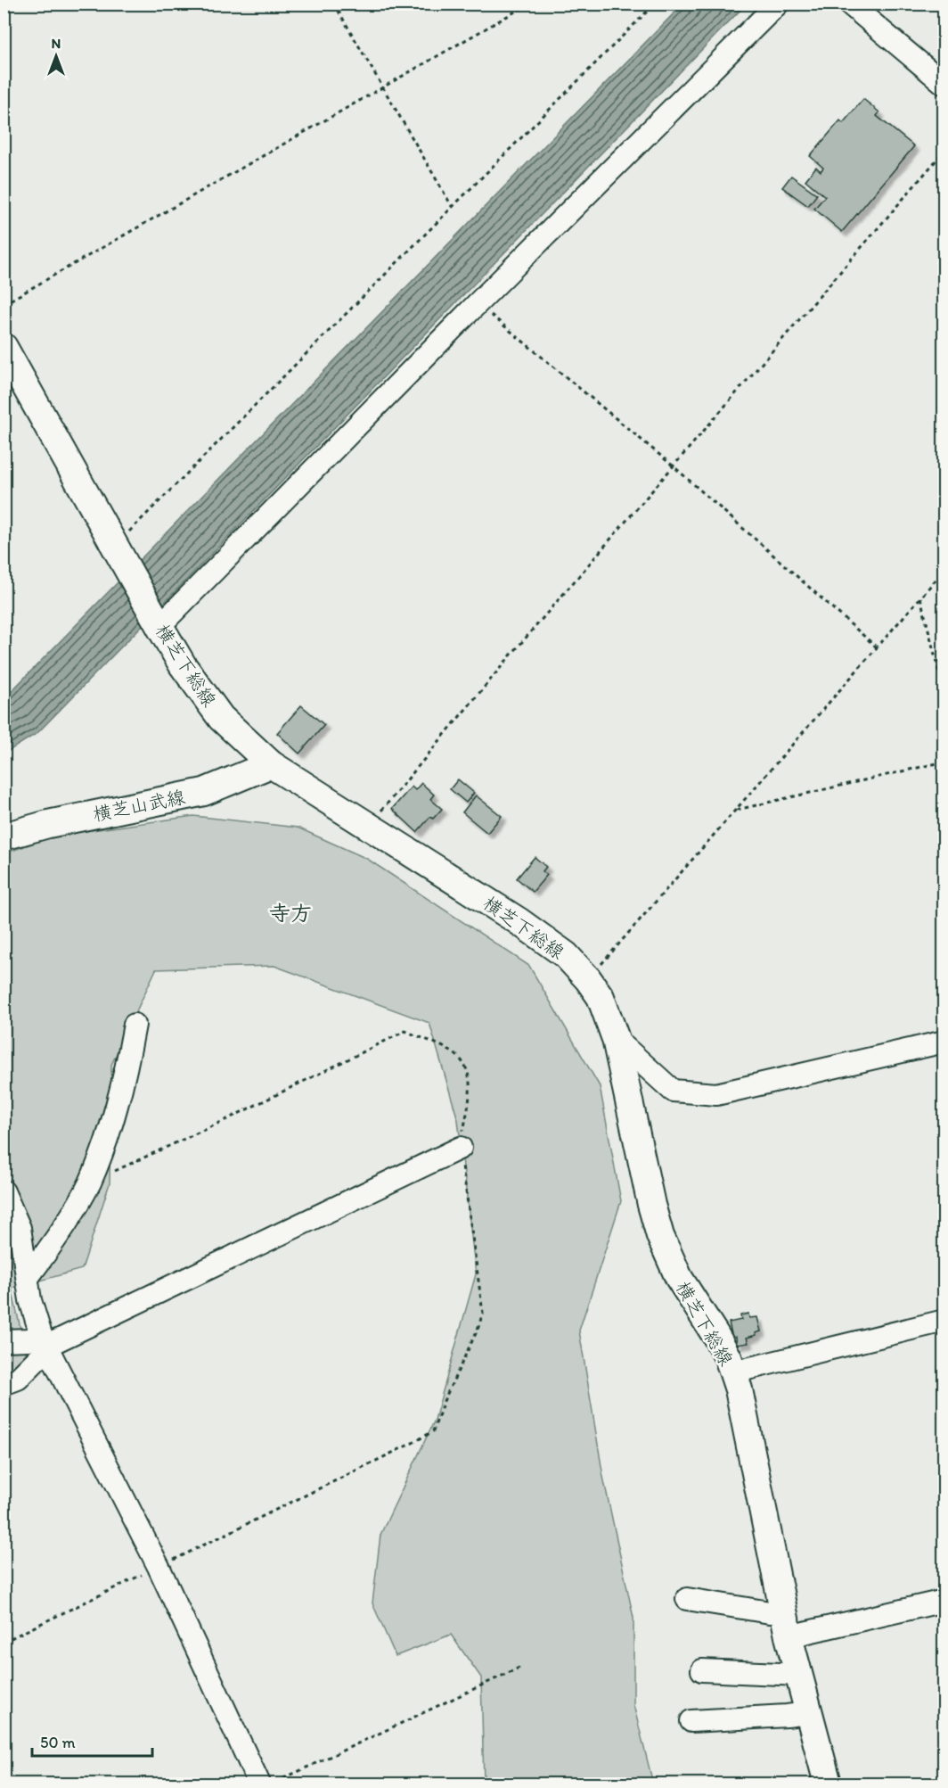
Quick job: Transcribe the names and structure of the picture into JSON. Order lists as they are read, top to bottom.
{
  "streets": {
    "main road": ["横芝下総線", "横芝山武線"]
  },
  "crossings": [
    ["横芝下総線", "横芝山武線"]
  ],
  "districts": ["寺方"],
  "scale_bar": "50 m",
  "north": "top"
}
